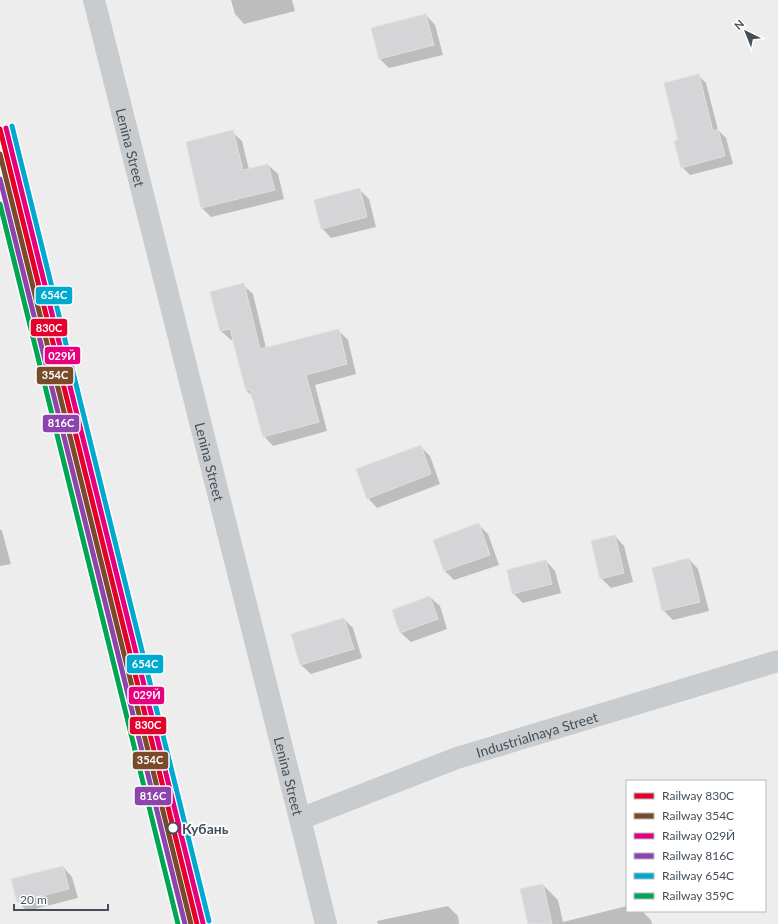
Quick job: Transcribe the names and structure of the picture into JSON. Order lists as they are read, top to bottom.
{
  "streets": {
    "street": ["Lenina Street", "Industrialnaya Street"]
  },
  "crossings": [
    ["Lenina Street", "Industrialnaya Street"]
  ],
  "places": ["Кубань"],
  "lines": [
    "rail line 654С",
    "rail line 029Й",
    "rail line 830С",
    "rail line 354С",
    "rail line 816С",
    "rail line 359С"
  ],
  "legend": [
    "Railway 830С",
    "Railway 354С",
    "Railway 029Й",
    "Railway 816С",
    "Railway 654С",
    "Railway 359С"
  ],
  "scale_bar": "20 m",
  "north": "top left"
}
